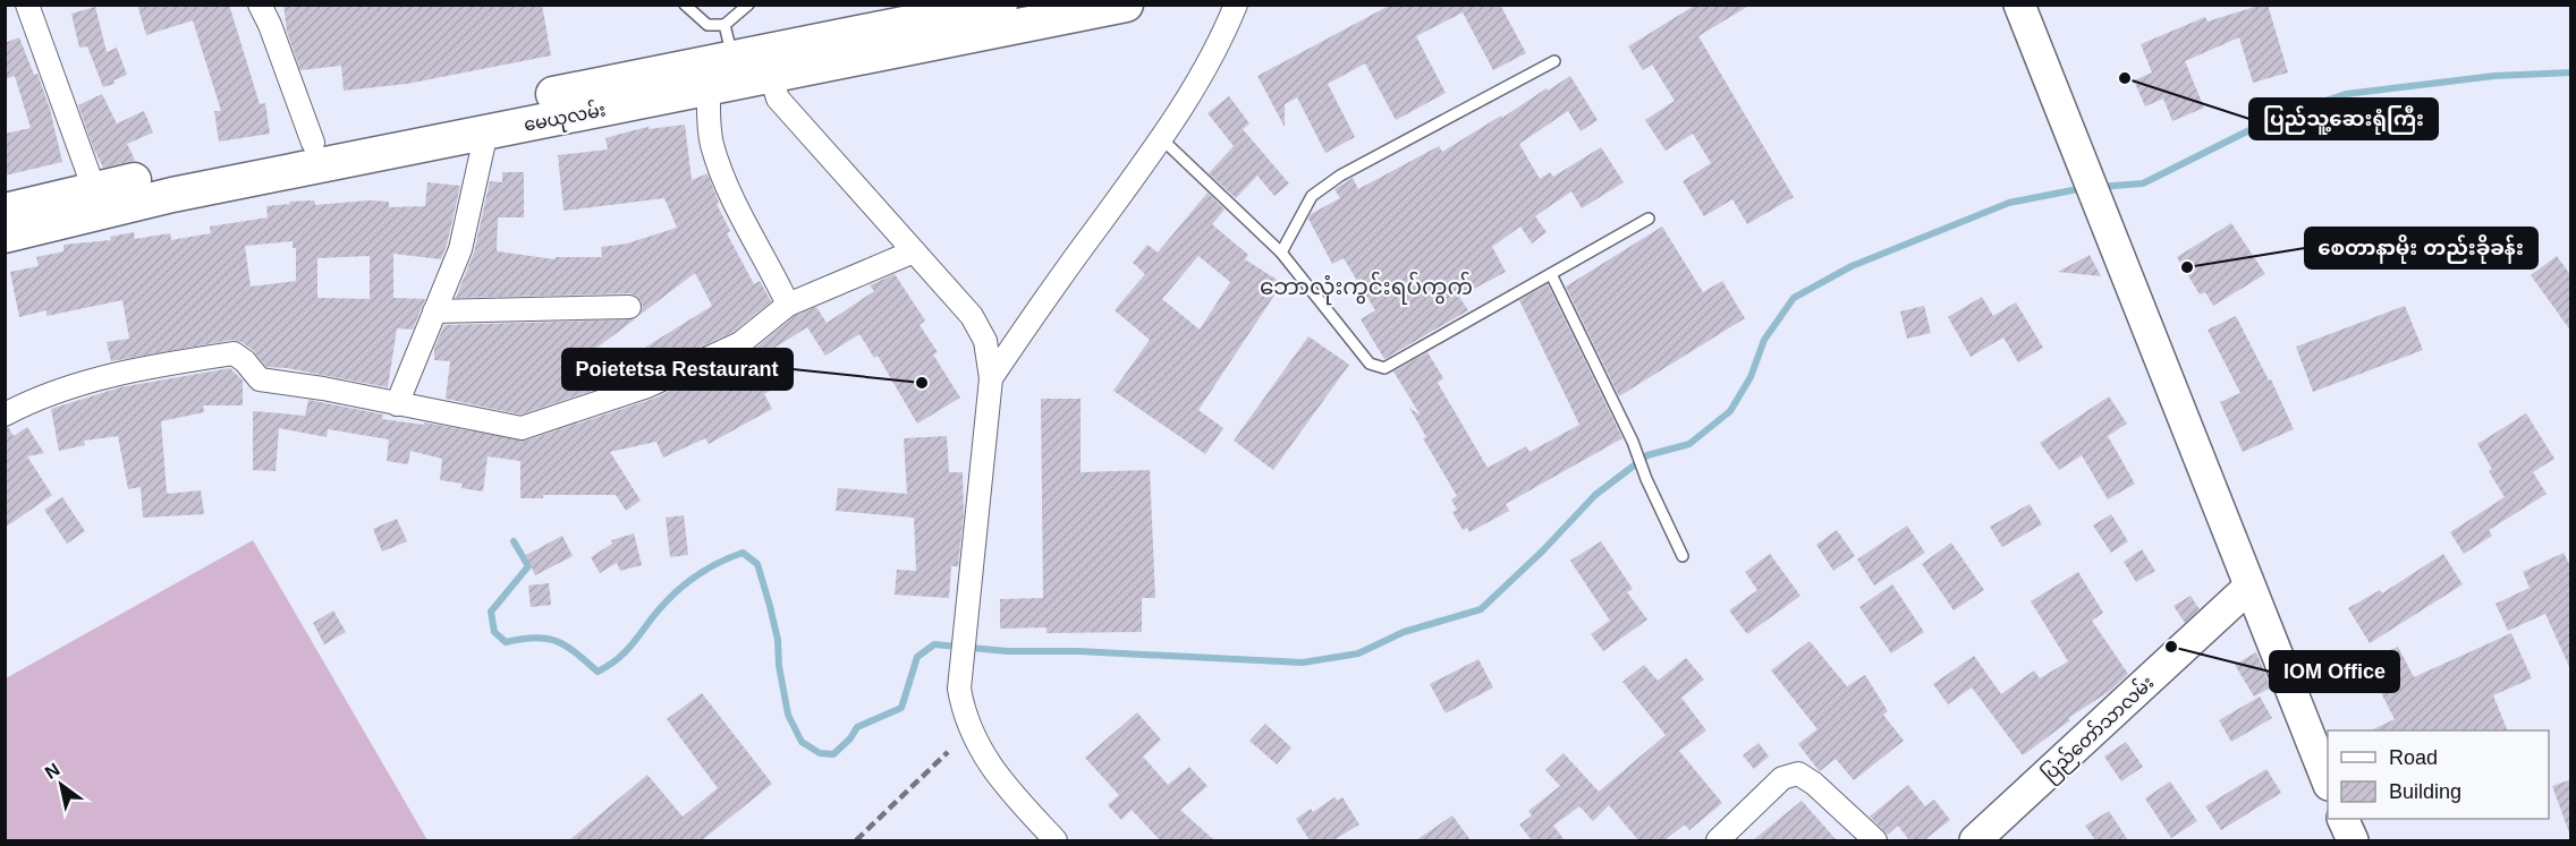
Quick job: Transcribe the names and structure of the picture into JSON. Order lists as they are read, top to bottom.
{
  "streets": {
    "main road": ["မေယုလမ်း"],
    "street": ["ပြည်တော်သာလမ်း"]
  },
  "districts": ["ဘောလုံးကွင်းရပ်ကွက်"],
  "places": [
    "ပြည်သူ့ဆေးရုံကြီး",
    "စေတာနာမိုး တည်းခိုခန်း",
    "Poietetsa Restaurant",
    "IOM Office"
  ],
  "legend": ["Road", "Building"],
  "north": "top left"
}
